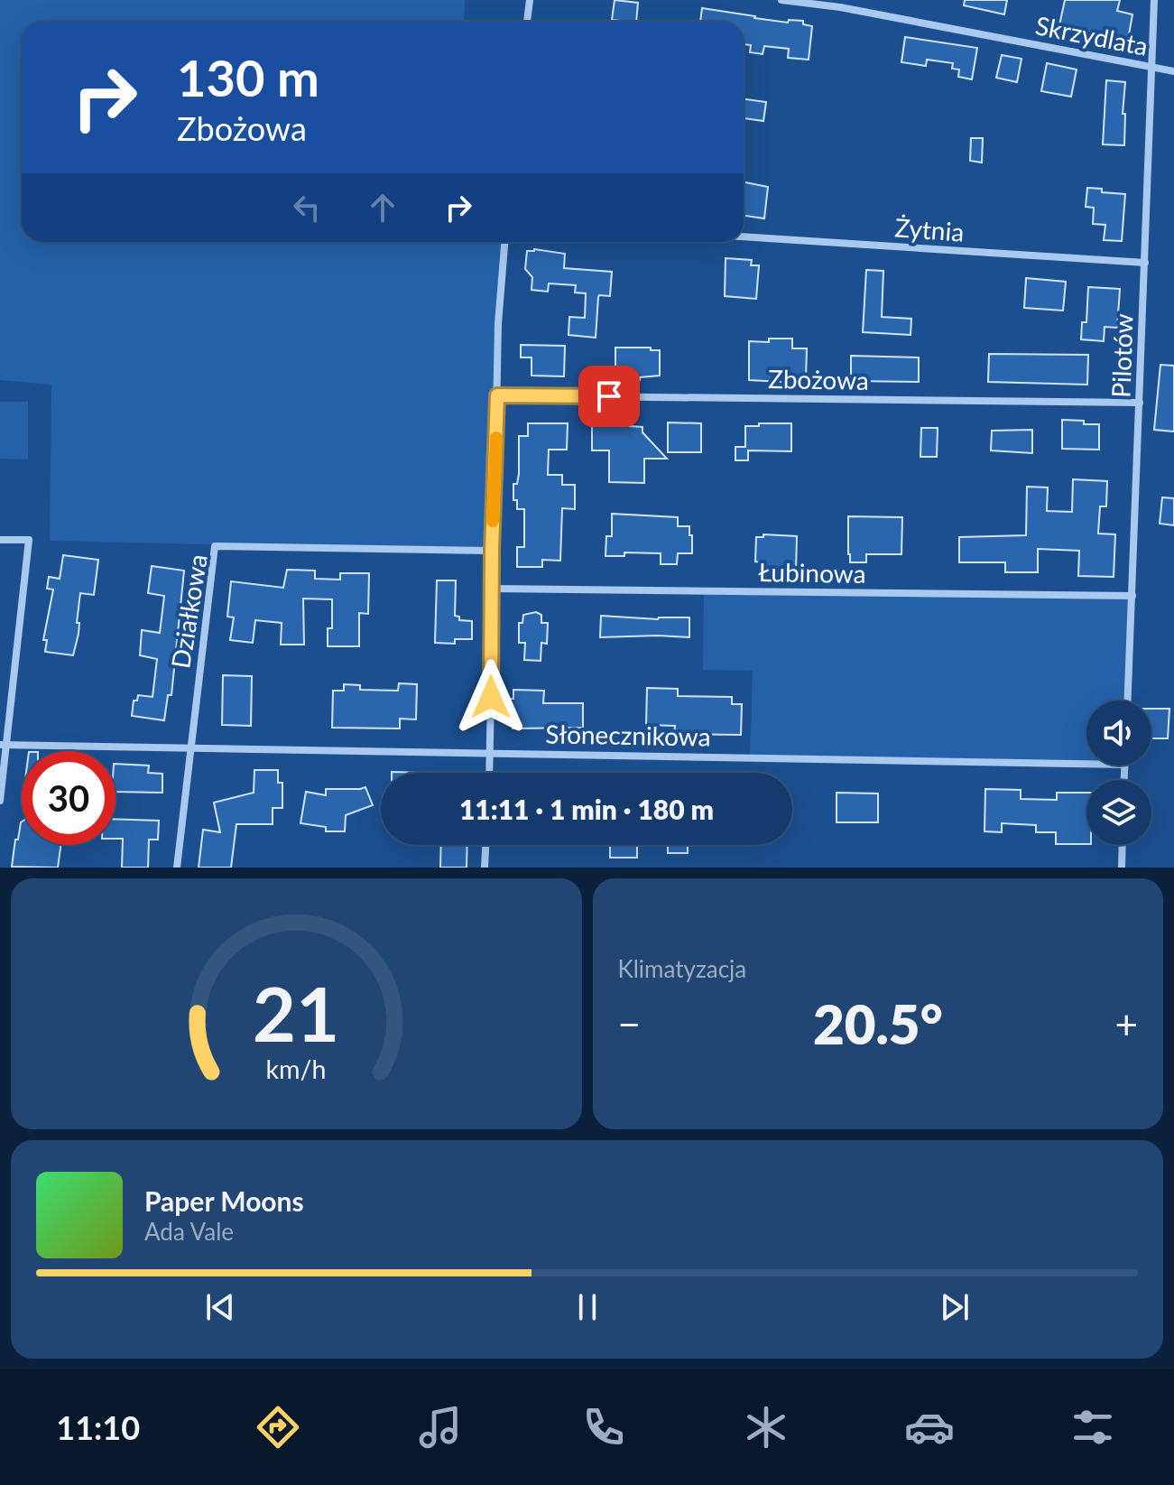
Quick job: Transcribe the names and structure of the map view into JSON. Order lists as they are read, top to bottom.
{
  "streets": {
    "street": [
      "Skrzydlata",
      "Żytnia",
      "Pilotów",
      "Zbożowa",
      "Łubinowa",
      "Działkowa",
      "Słonecznikowa"
    ]
  },
  "crossings": [
    ["Skrzydlata", "Pilotów"],
    ["Żytnia", "Pilotów"],
    ["Pilotów", "Zbożowa"],
    ["Pilotów", "Łubinowa"],
    ["Działkowa", "Słonecznikowa"]
  ],
  "page": {
    "turn": ["130 m", "Zbożowa"],
    "limit": "30",
    "trip": "11:11 · 1 min · 180 m",
    "tile": "Klimatyzacja",
    "heat": ["−", "20.5°", "+"],
    "song": ["Paper Moons", "Ada Vale"],
    "tabs": "11:10",
    "gauge": ["21", "km/h"]
  }
}
